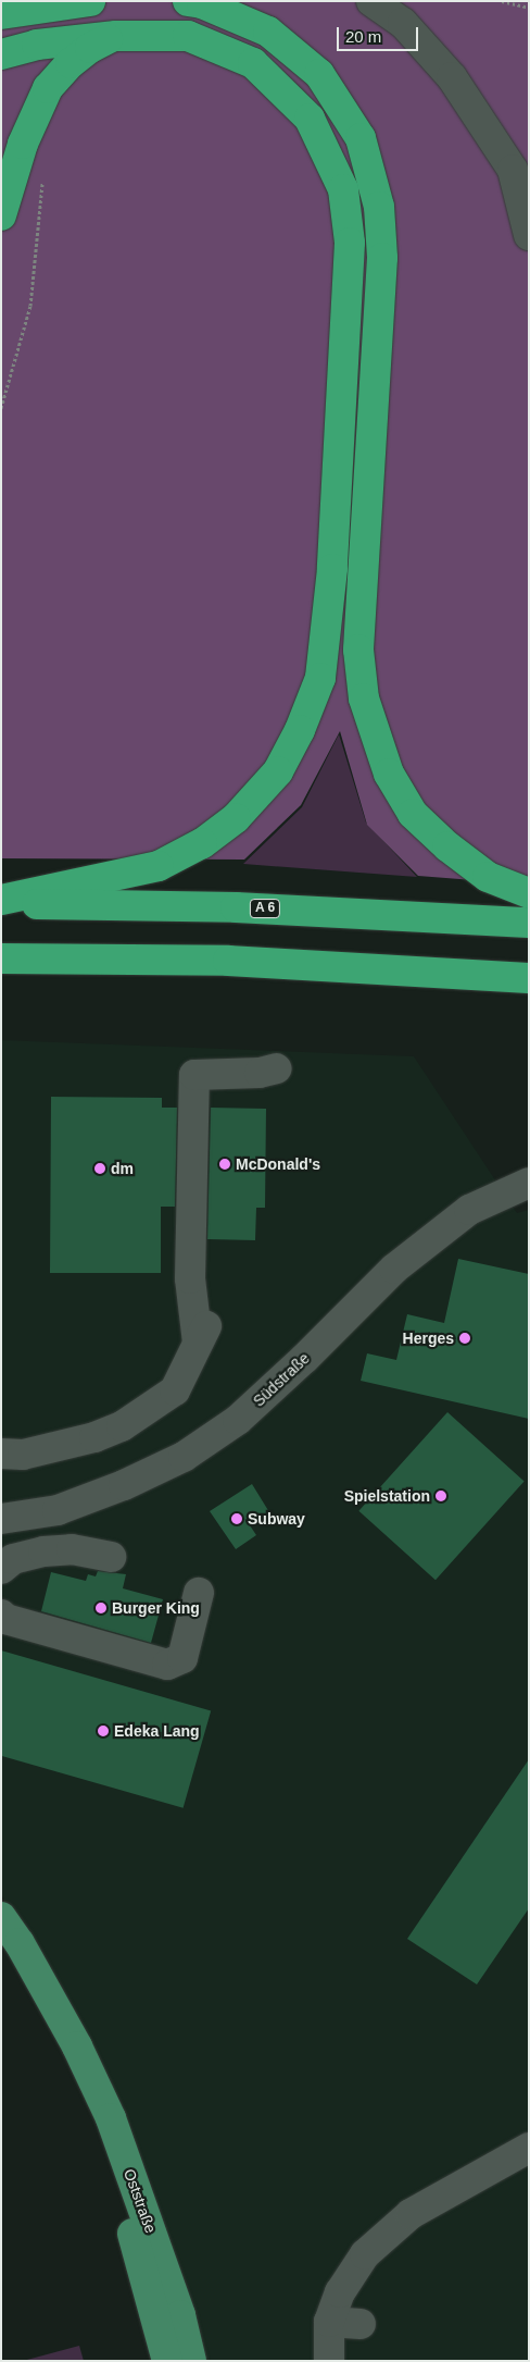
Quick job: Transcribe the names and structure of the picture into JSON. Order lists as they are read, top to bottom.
{
  "streets": {
    "highway": ["A 6"],
    "main road": ["Oststraße"],
    "street": ["Südstraße"]
  },
  "places": [
    "McDonald's",
    "dm",
    "Herges",
    "Spielstation",
    "Subway",
    "Burger King",
    "Edeka Lang"
  ],
  "scale_bar": "20 m"
}
